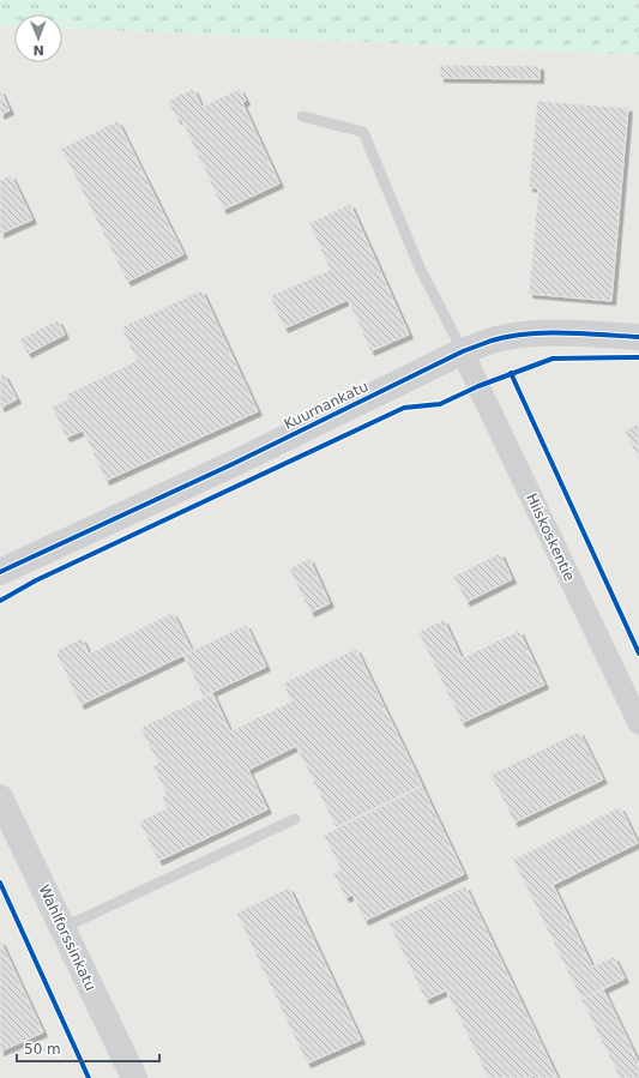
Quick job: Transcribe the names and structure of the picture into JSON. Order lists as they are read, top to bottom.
{
  "streets": {
    "street": ["Kuurnankatu", "Hiiskoskentie", "Wahlforssinkatu"]
  },
  "crossings": [
    ["Kuurnankatu", "Hiiskoskentie"]
  ],
  "scale_bar": "50 m",
  "north": "bottom"
}
